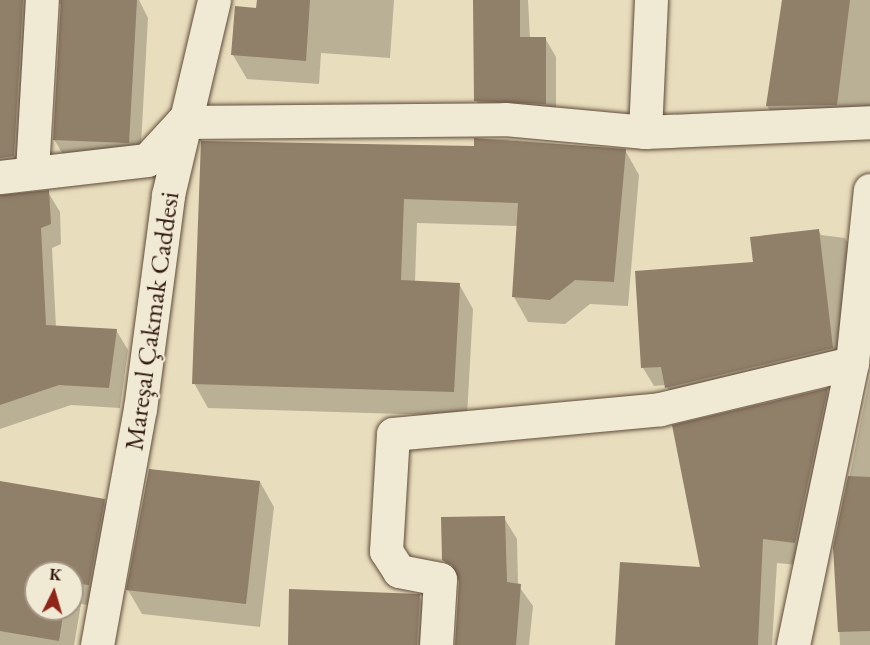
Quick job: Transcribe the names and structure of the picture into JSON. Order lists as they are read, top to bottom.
{
  "streets": {
    "street": ["Mareşal Çakmak Caddesi"]
  },
  "north": "top"
}
